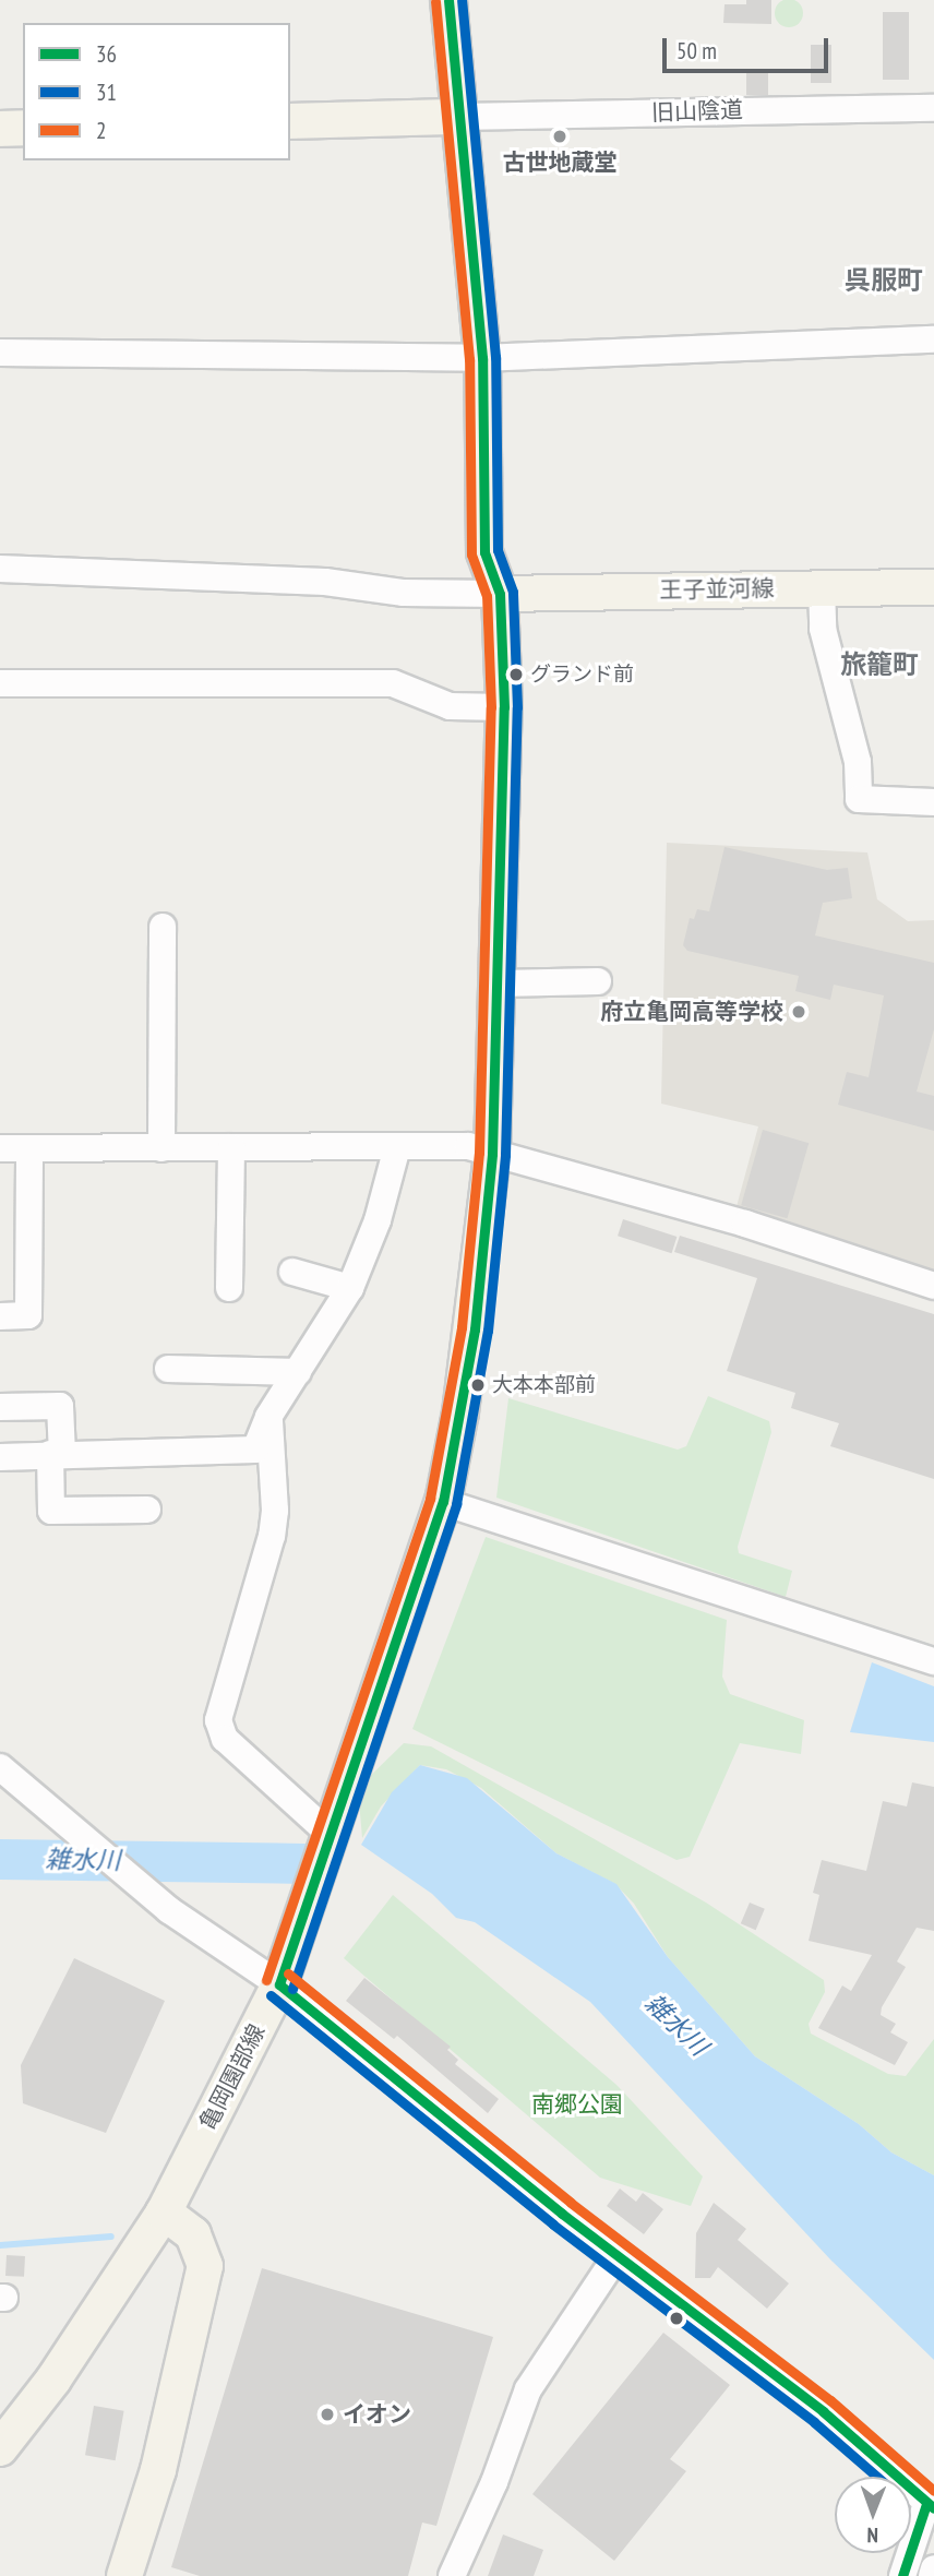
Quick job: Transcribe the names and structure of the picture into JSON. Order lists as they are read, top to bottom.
{
  "streets": {
    "main road": ["王子並河線", "亀岡園部線"],
    "street": ["旧山陰道"]
  },
  "crossings": [
    ["旧山陰道", "亀岡園部線"],
    ["王子並河線", "亀岡園部線"]
  ],
  "districts": ["呉服町", "旅籠町"],
  "water": ["雑水川"],
  "parks": ["南郷公園"],
  "places": [
    "古世地蔵堂",
    "グランド前",
    "府立亀岡高等学校",
    "大本本部前",
    "イオン"
  ],
  "lines": ["transit line 36", "transit line 31", "transit line 2"],
  "legend": ["36", "31", "2"],
  "scale_bar": "50 m",
  "north": "bottom"
}
